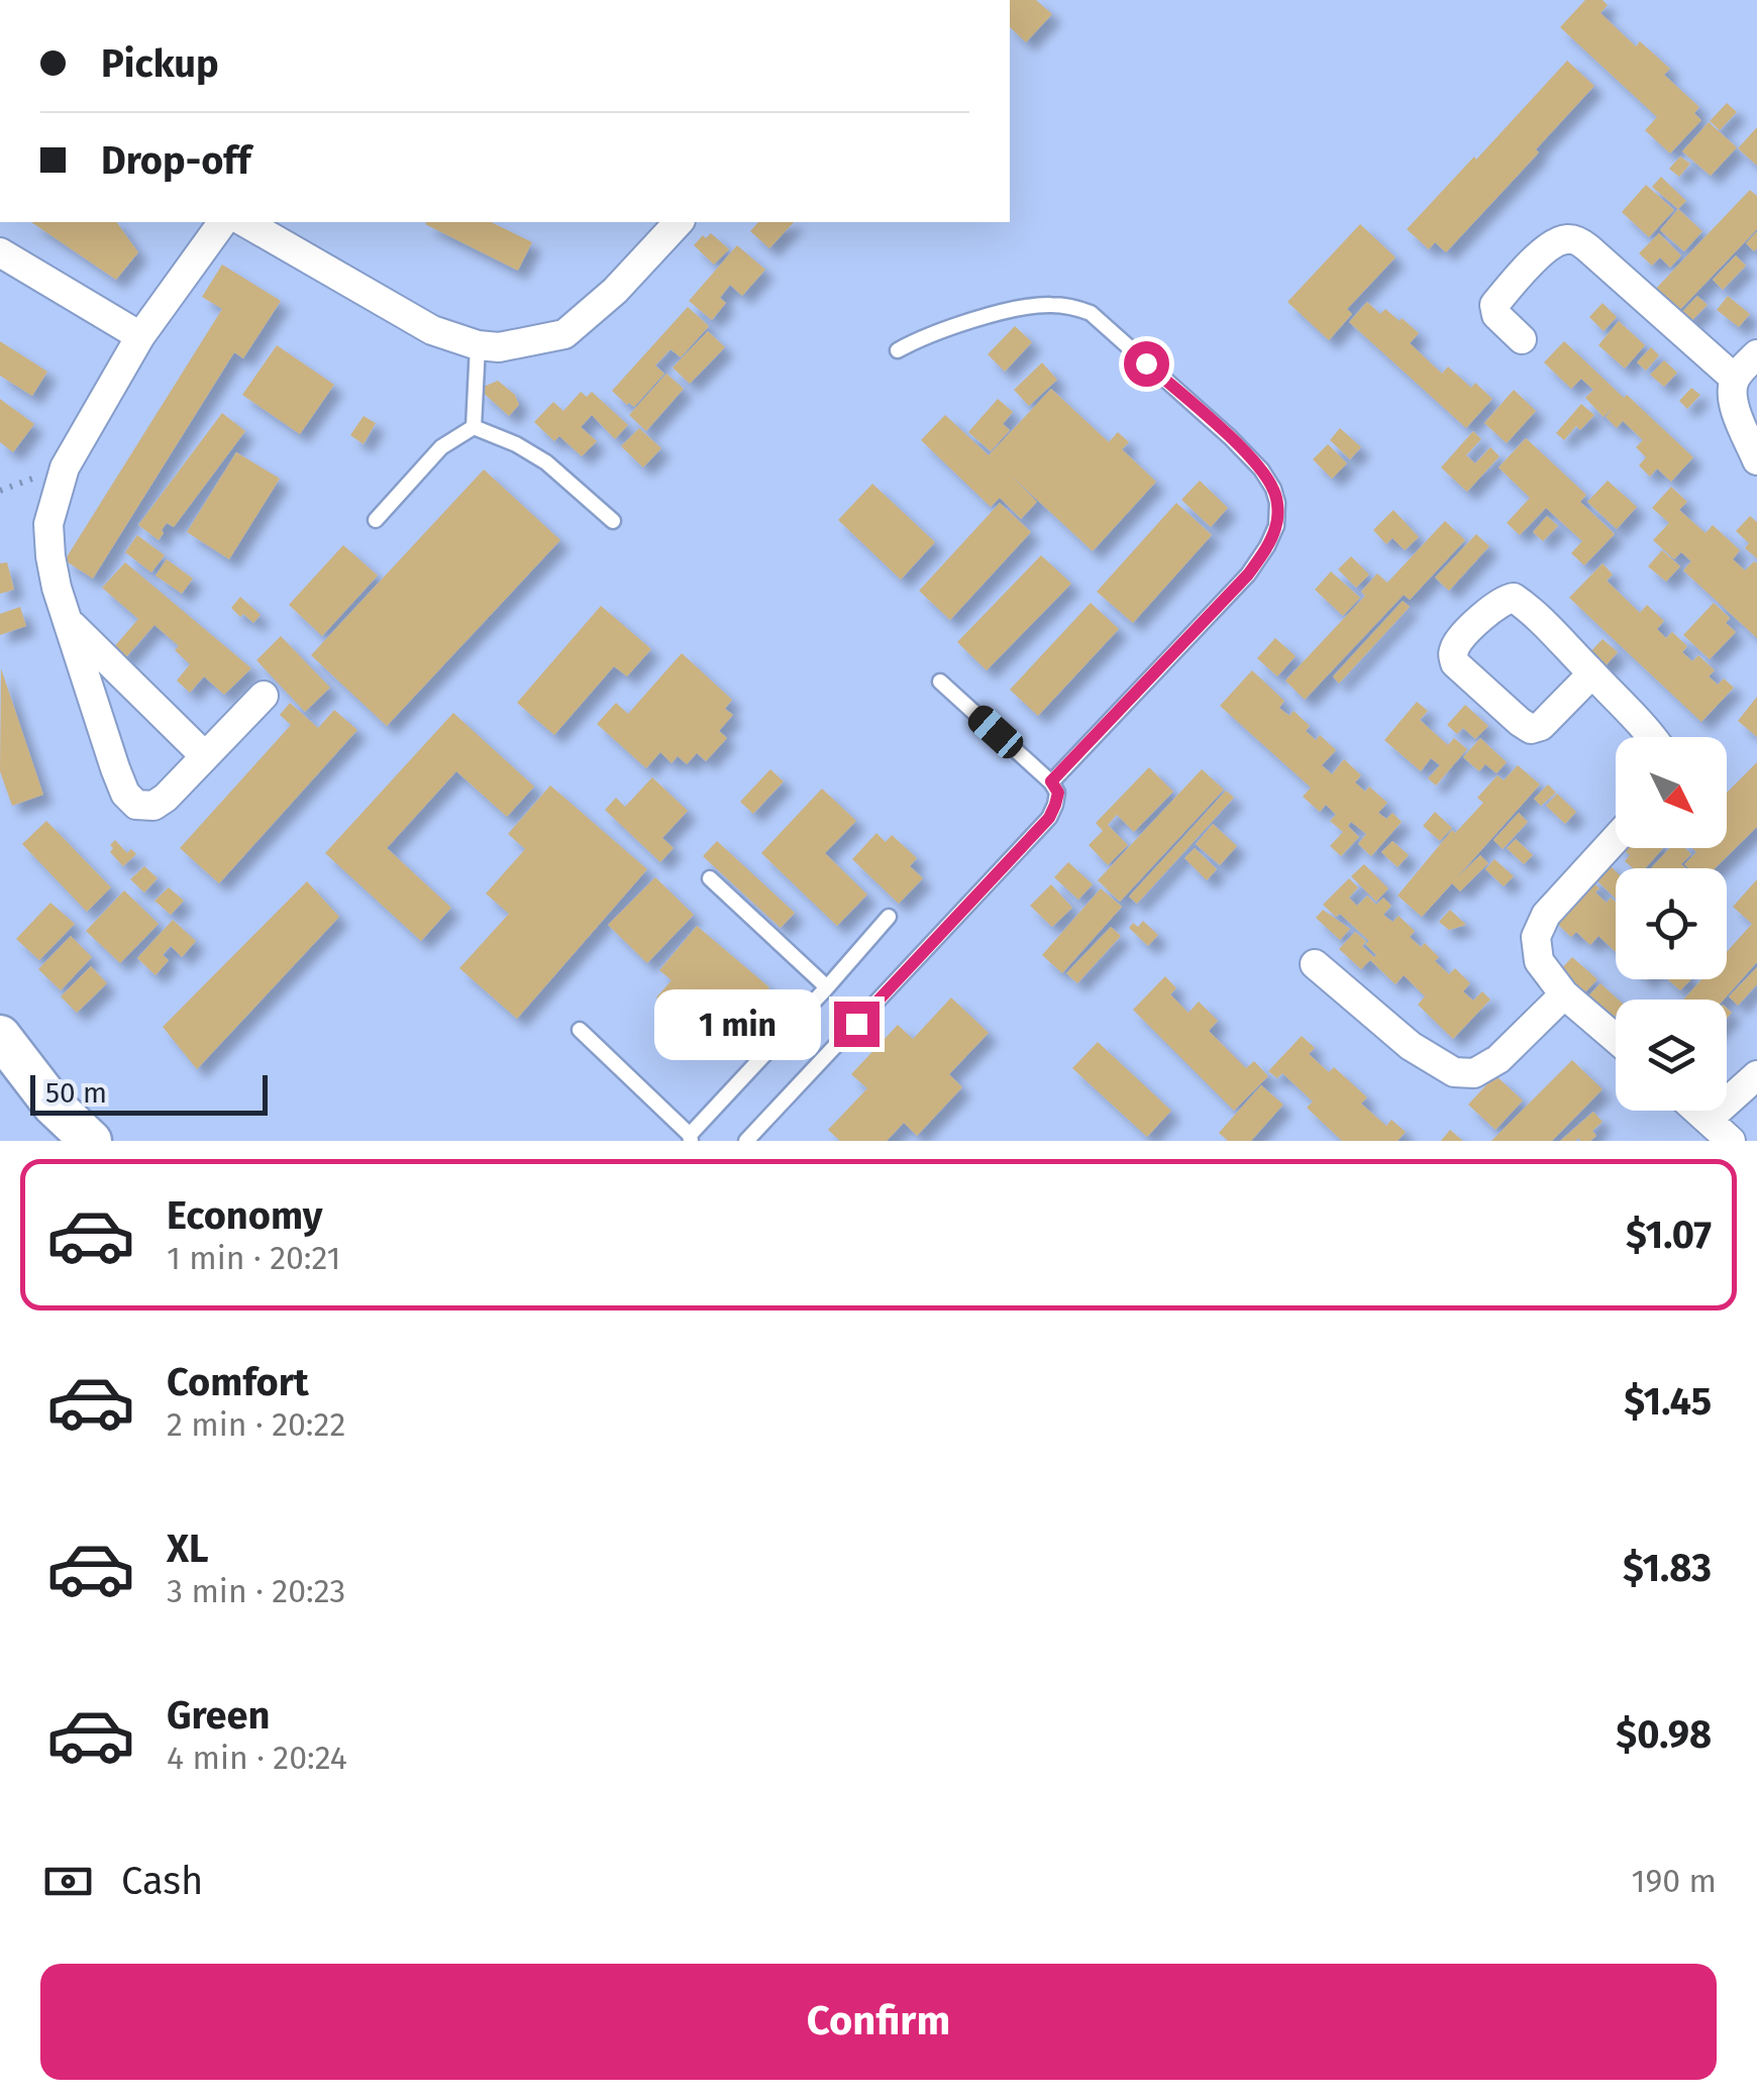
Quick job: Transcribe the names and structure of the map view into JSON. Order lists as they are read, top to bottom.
{
  "scale_bar": "50 m",
  "north": "bottom right",
  "page": {
    "banner": ["Pickup", "Drop-off"],
    "bubble": "1 min",
    "scale": "50 m",
    "list": [
      {
        "name": "Economy",
        "note": "1 min · 20:21",
        "value": "$1.07"
      },
      {
        "name": "Comfort",
        "note": "2 min · 20:22",
        "value": "$1.45"
      },
      {
        "name": "XL",
        "note": "3 min · 20:23",
        "value": "$1.83"
      },
      {
        "name": "Green",
        "note": "4 min · 20:24",
        "value": "$0.98"
      }
    ],
    "pay": ["Cash", "190 m"],
    "buttons": "Confirm"
  }
}
